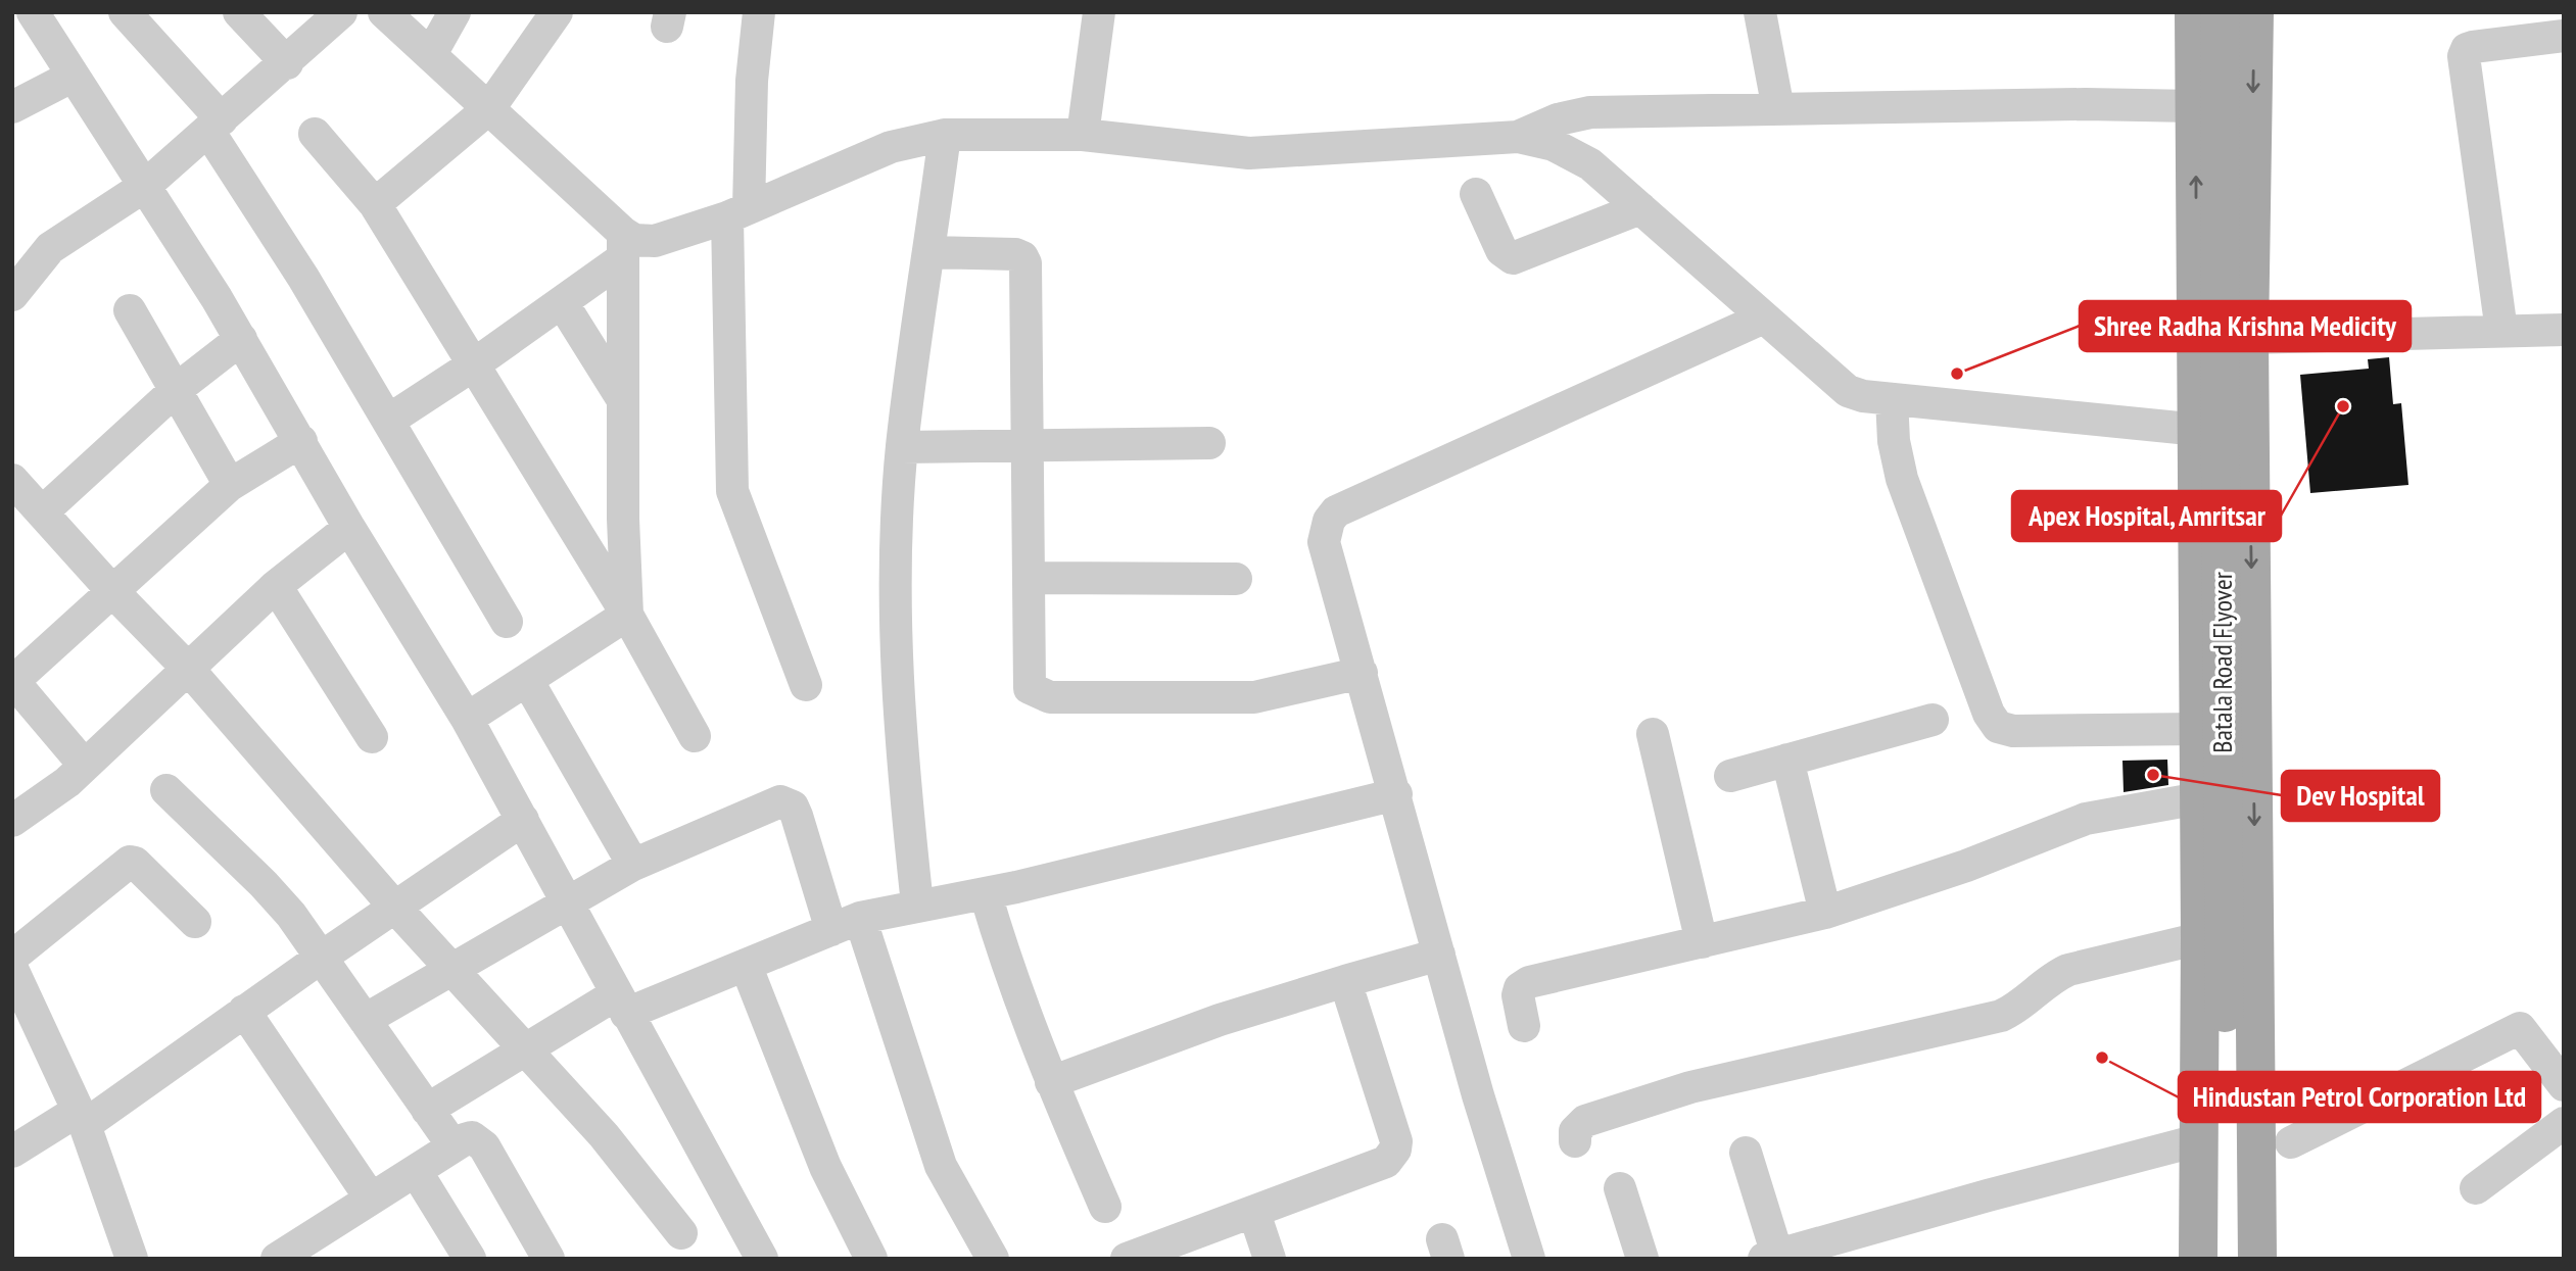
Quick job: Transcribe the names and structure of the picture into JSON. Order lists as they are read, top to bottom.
{
  "streets": {
    "main road": ["Batala Road Flyover"]
  },
  "places": [
    "Shree Radha Krishna Medicity",
    "Apex Hospital, Amritsar",
    "Dev Hospital",
    "Hindustan Petrol Corporation Ltd"
  ]
}
